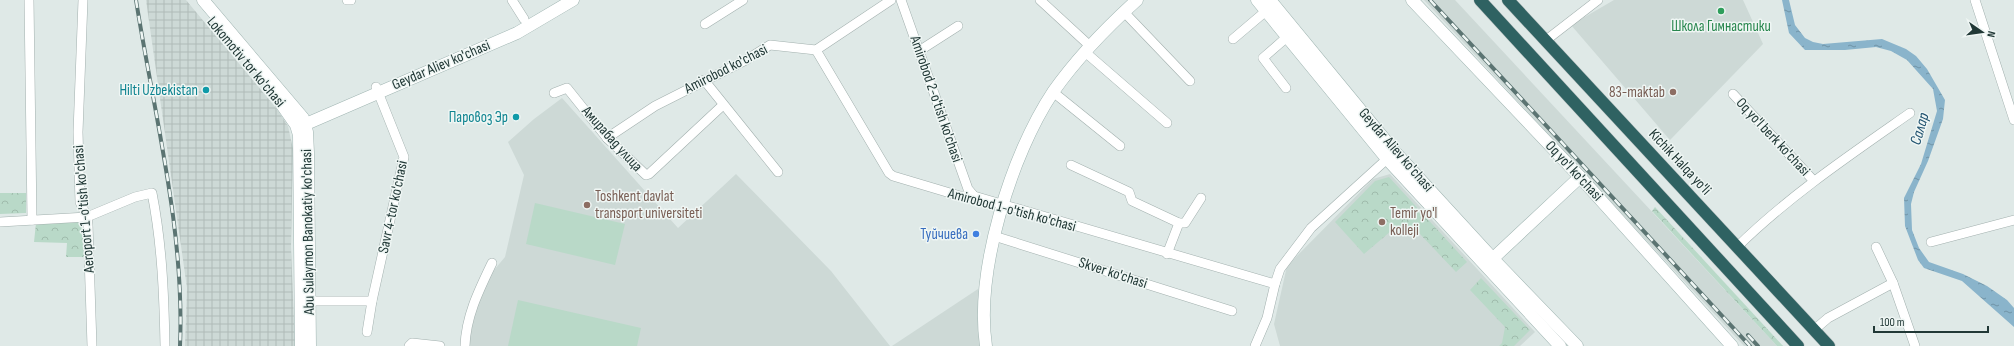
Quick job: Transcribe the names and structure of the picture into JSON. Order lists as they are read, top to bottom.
{
  "streets": {
    "highway": ["Kichik Halqa yo'li"],
    "main road": [
      "Lokomotiv tor ko'chasi",
      "Geydar Aliev ko'chasi",
      "Oq yo'l ko'chasi",
      "Abu Sulaymon Banokatiy ko'chasi"
    ],
    "street": [
      "Amirobod ko'chasi",
      "Amirobod 2-o'tish ko'chasi",
      "Oq yo'l berk ko'chasi",
      "Амирабад улица",
      "Savr 4-tor ko'chasi",
      "Aeroport 1-o'tish ko'chasi",
      "Amirobod 1-o'tish ko'chasi",
      "Skver ko'chasi"
    ]
  },
  "crossings": [
    ["Lokomotiv tor ko'chasi", "Geydar Aliev ko'chasi"],
    ["Lokomotiv tor ko'chasi", "Abu Sulaymon Banokatiy ko'chasi"],
    ["Geydar Aliev ko'chasi", "Savr 4-tor ko'chasi"],
    ["Geydar Aliev ko'chasi", "Abu Sulaymon Banokatiy ko'chasi"],
    ["Amirobod ko'chasi", "Амирабад улица"],
    ["Amirobod ko'chasi", "Amirobod 1-o'tish ko'chasi"],
    ["Amirobod 2-o'tish ko'chasi", "Amirobod 1-o'tish ko'chasi"],
    ["Oq yo'l berk ko'chasi", "Kichik Halqa yo'li"]
  ],
  "water": ["Салар"],
  "places": [
    "Школа Гимнастики",
    "Hilti Uzbekistan",
    "83-maktab",
    "Паровоз Эр",
    "Toshkent davlat transport universiteti",
    "Temir yo'l kolleji",
    "Туйчиева"
  ],
  "scale_bar": "100 m",
  "north": "right"
}
